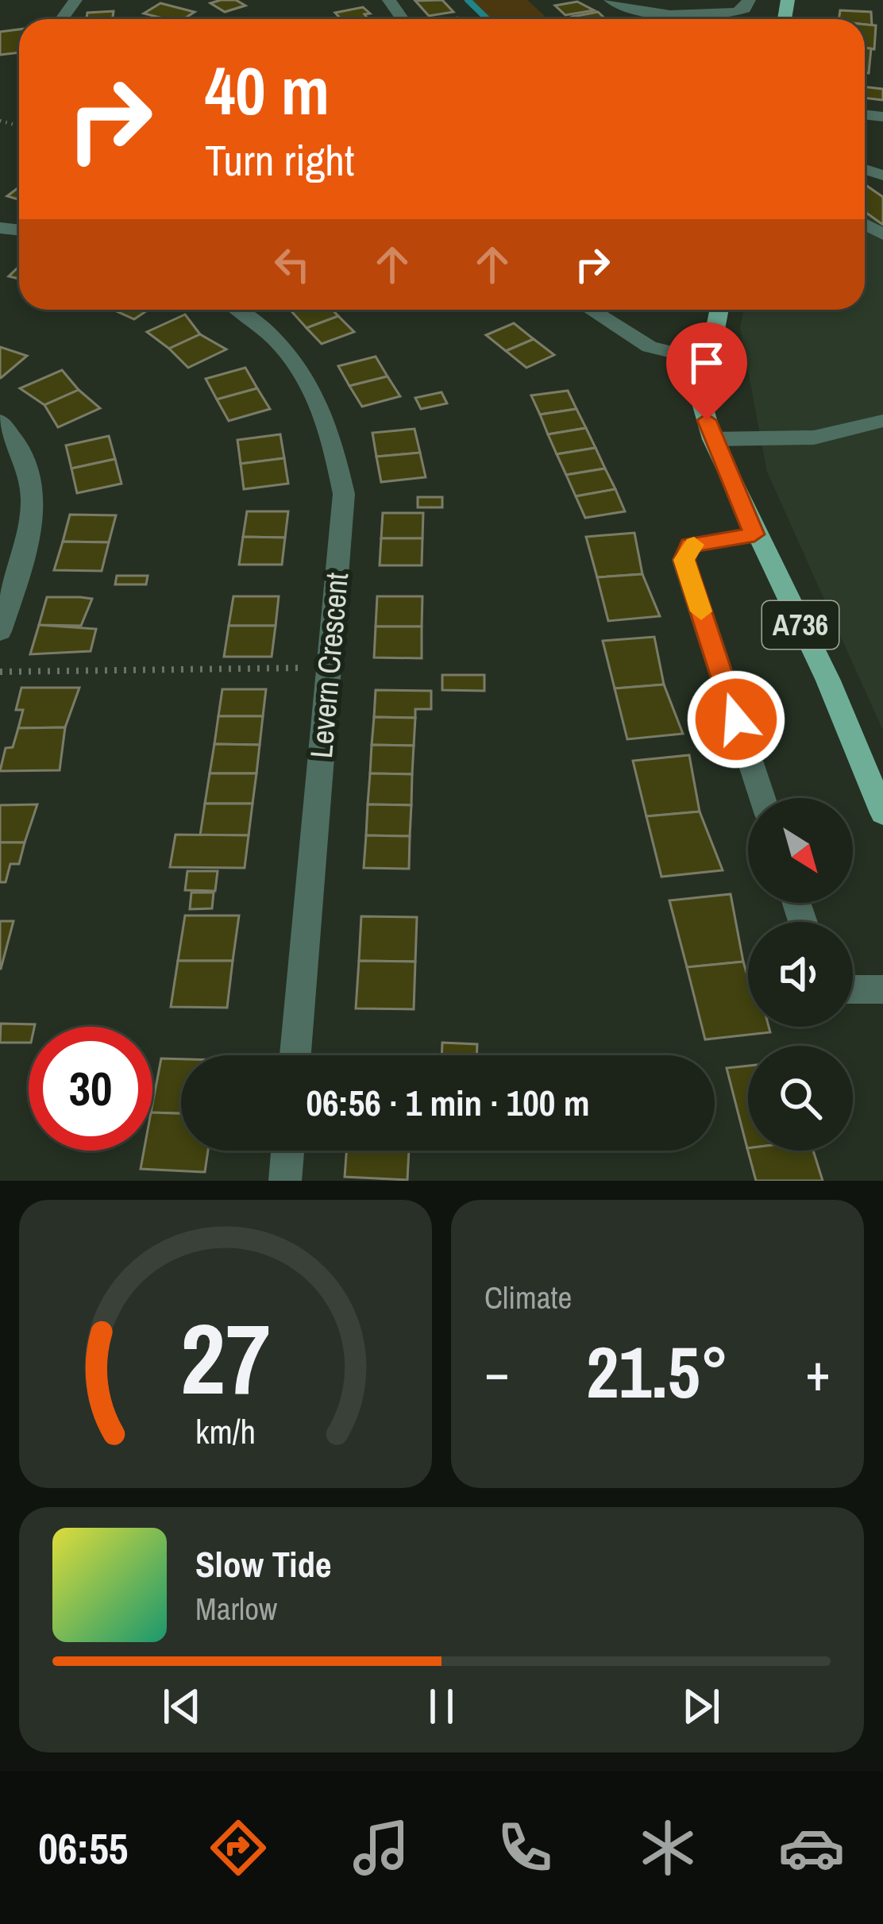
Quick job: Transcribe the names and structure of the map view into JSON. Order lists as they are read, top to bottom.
{
  "streets": {
    "main road": ["A736"],
    "street": ["Levern Crescent"]
  },
  "north": "bottom right",
  "page": {
    "turn": ["40 m", "Turn right"],
    "limit": "30",
    "trip": "06:56 · 1 min · 100 m",
    "tile": "Climate",
    "heat": ["−", "21.5°", "+"],
    "song": ["Slow Tide", "Marlow"],
    "tabs": "06:55",
    "gauge": ["27", "km/h"]
  }
}
